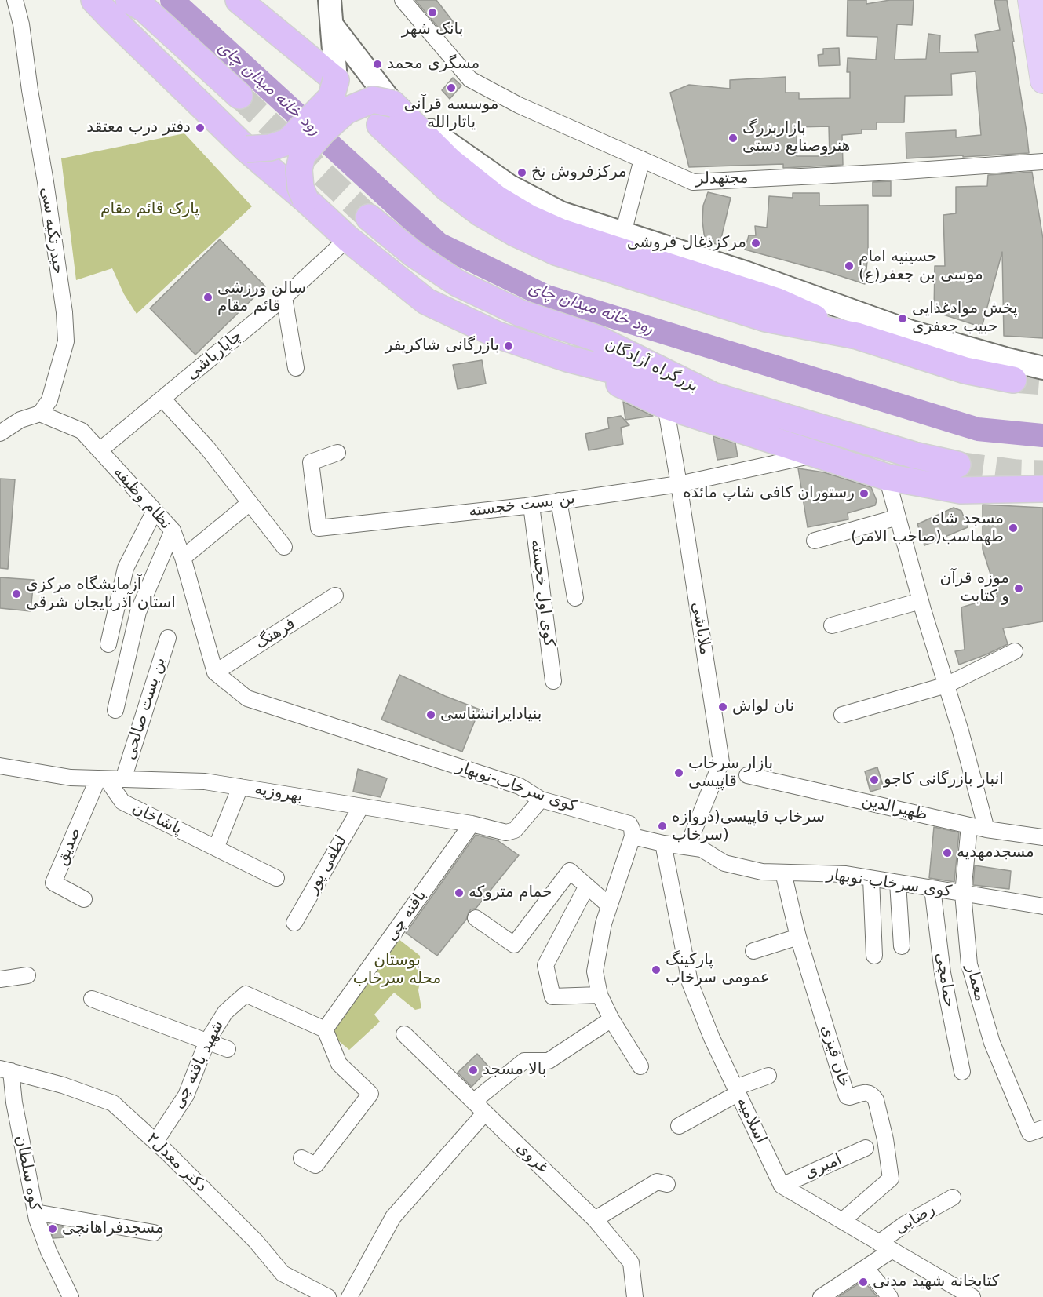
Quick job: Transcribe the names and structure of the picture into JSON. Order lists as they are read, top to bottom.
{
  "streets": {
    "highway": ["بزرگراه آزادگان"],
    "street": [
      "مجتهدلر",
      "حیدرتکیه سی",
      "چاپارباشی",
      "نظام وظیفه",
      "بن بست خجسته",
      "کوی اول خجسته",
      "ملاباشی",
      "فرهنگ",
      "بن بست صالحی",
      "کوی سرخاب-نوبهار",
      "بهروزیه",
      "ظهیرالدین",
      "پاشاخان",
      "صدیق",
      "لطفی پور",
      "بافته چی",
      "حمامچی",
      "معمار",
      "خان قیزی",
      "شهید بافته چی",
      "اسلامیه",
      "غروی",
      "دکتر معدل۲",
      "امیری",
      "کوه سلطان",
      "رضایی"
    ]
  },
  "crossings": [
    ["حیدرتکیه سی", "نظام وظیفه"],
    ["چاپارباشی", "نظام وظیفه"],
    ["نظام وظیفه", "فرهنگ"],
    ["نظام وظیفه", "کوی سرخاب-نوبهار"],
    ["بن بست خجسته", "کوی اول خجسته"],
    ["بن بست خجسته", "ملاباشی"],
    ["ملاباشی", "کوی سرخاب-نوبهار"],
    ["فرهنگ", "کوی سرخاب-نوبهار"],
    ["بن بست صالحی", "بهروزیه"],
    ["کوی سرخاب-نوبهار", "بهروزیه"],
    ["کوی سرخاب-نوبهار", "حمامچی"],
    ["کوی سرخاب-نوبهار", "معمار"],
    ["کوی سرخاب-نوبهار", "خان قیزی"],
    ["کوی سرخاب-نوبهار", "اسلامیه"],
    ["بهروزیه", "پاشاخان"],
    ["بهروزیه", "صدیق"],
    ["بهروزیه", "لطفی پور"],
    ["بهروزیه", "بافته چی"],
    ["ظهیرالدین", "معمار"],
    ["پاشاخان", "صدیق"],
    ["بافته چی", "شهید بافته چی"],
    ["شهید بافته چی", "دکتر معدل۲"],
    ["اسلامیه", "امیری"],
    ["دکتر معدل۲", "کوه سلطان"]
  ],
  "water": ["رود خانه میدان چای"],
  "parks": ["پارک قائم مقام", "بوستان محله سرخاب"],
  "places": [
    "بانک شهر",
    "مسگری محمد",
    "موسسه قرآنی یاثارالله",
    "دفتر درب معتقد",
    "بازاربزرگ هنروصنایع دستی",
    "مرکزفروش نخ",
    "مرکزذغال فروشی",
    "حسینیه امام موسی بن جعفر(ع)",
    "سالن ورزشی قائم مقام",
    "پخش موادغذایی حبیب جعفری",
    "بازرگانی شاکریفر",
    "رستوران کافی شاپ مائده",
    "مسجد شاه طهماسب(صاحب الامر)",
    "موزه قرآن و کتابت",
    "آزمایشگاه مرکزی استان آذربایجان شرقی",
    "نان لواش",
    "بنیادایرانشناسی",
    "بازار سرخاب قاپیسی",
    "انبار بازرگانی کاجو",
    "سرخاب قاپیسی(دروازه سرخاب)",
    "مسجدمهدیه",
    "حمام متروکه",
    "پارکینگ عمومی سرخاب",
    "بالا مسجد",
    "مسجدفراهانچی",
    "کتابخانه شهید مدنی"
  ]
}
